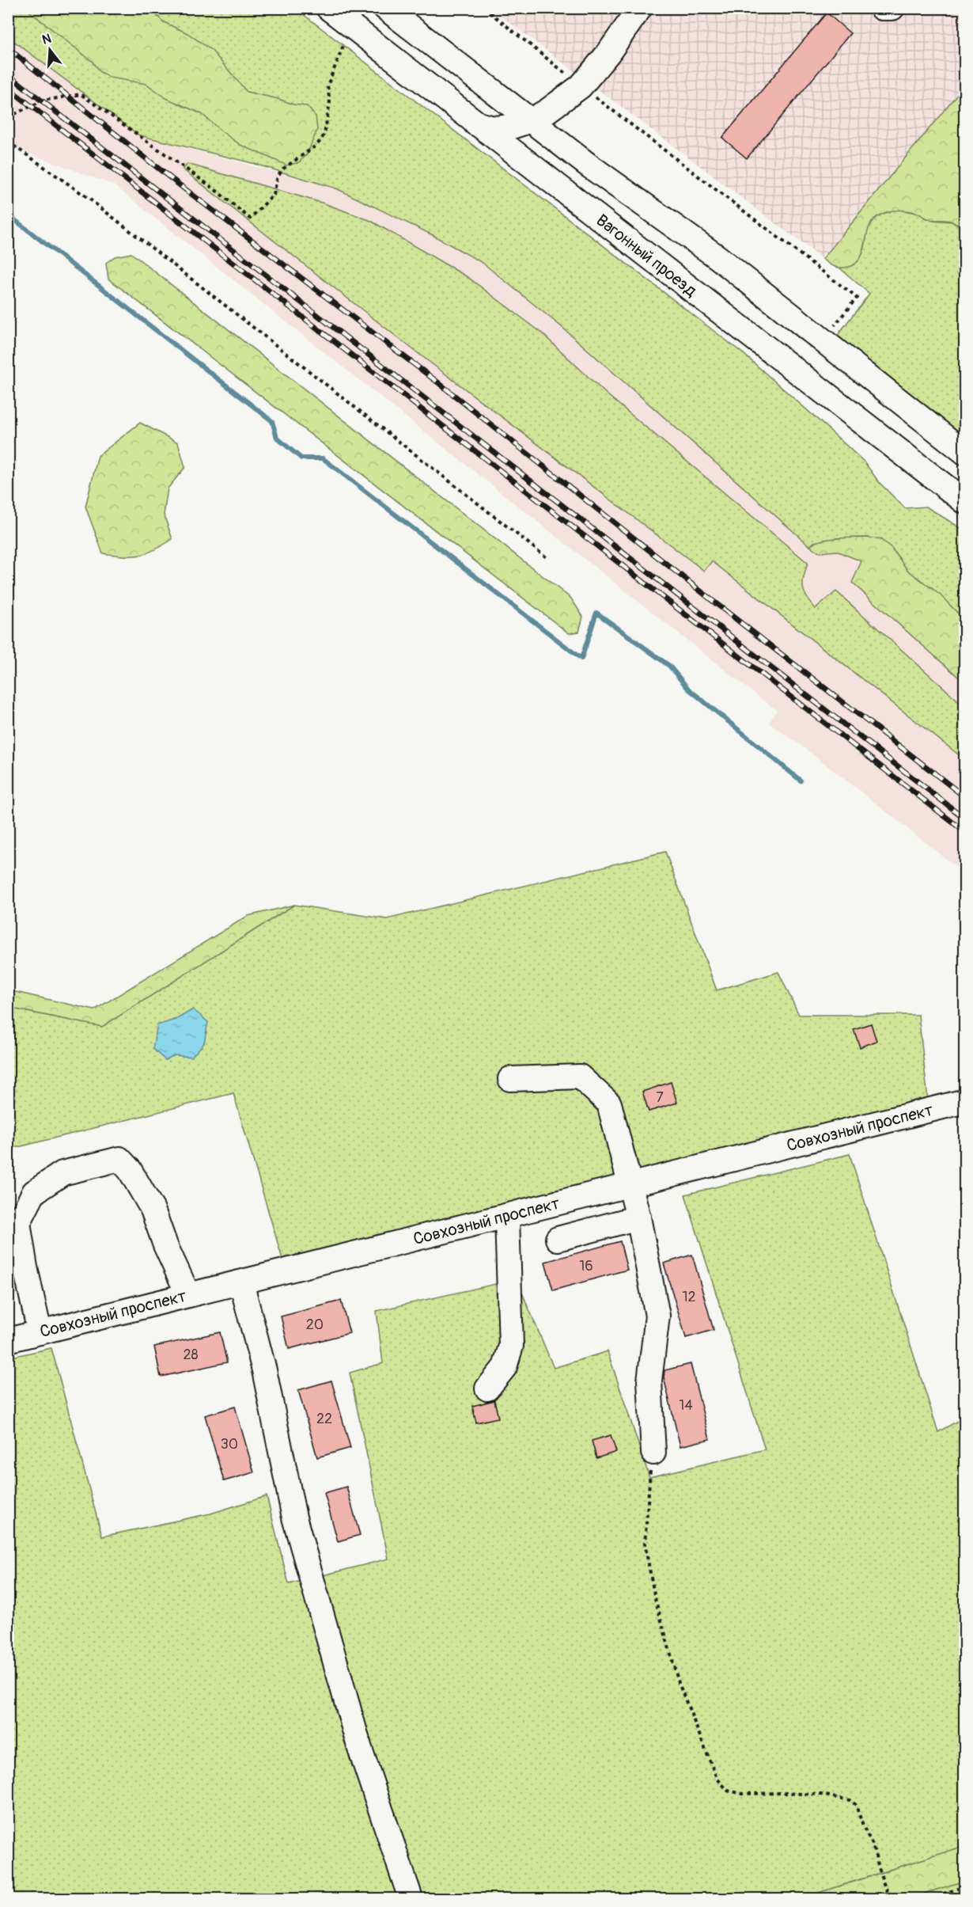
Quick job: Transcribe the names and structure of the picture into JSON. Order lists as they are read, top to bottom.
{
  "streets": {
    "street": ["Вагонный проезд", "Совхозный проспект"]
  },
  "house_numbers": [
    "7",
    "16",
    "12",
    "20",
    "28",
    "14",
    "22",
    "30"
  ],
  "north": "top"
}
